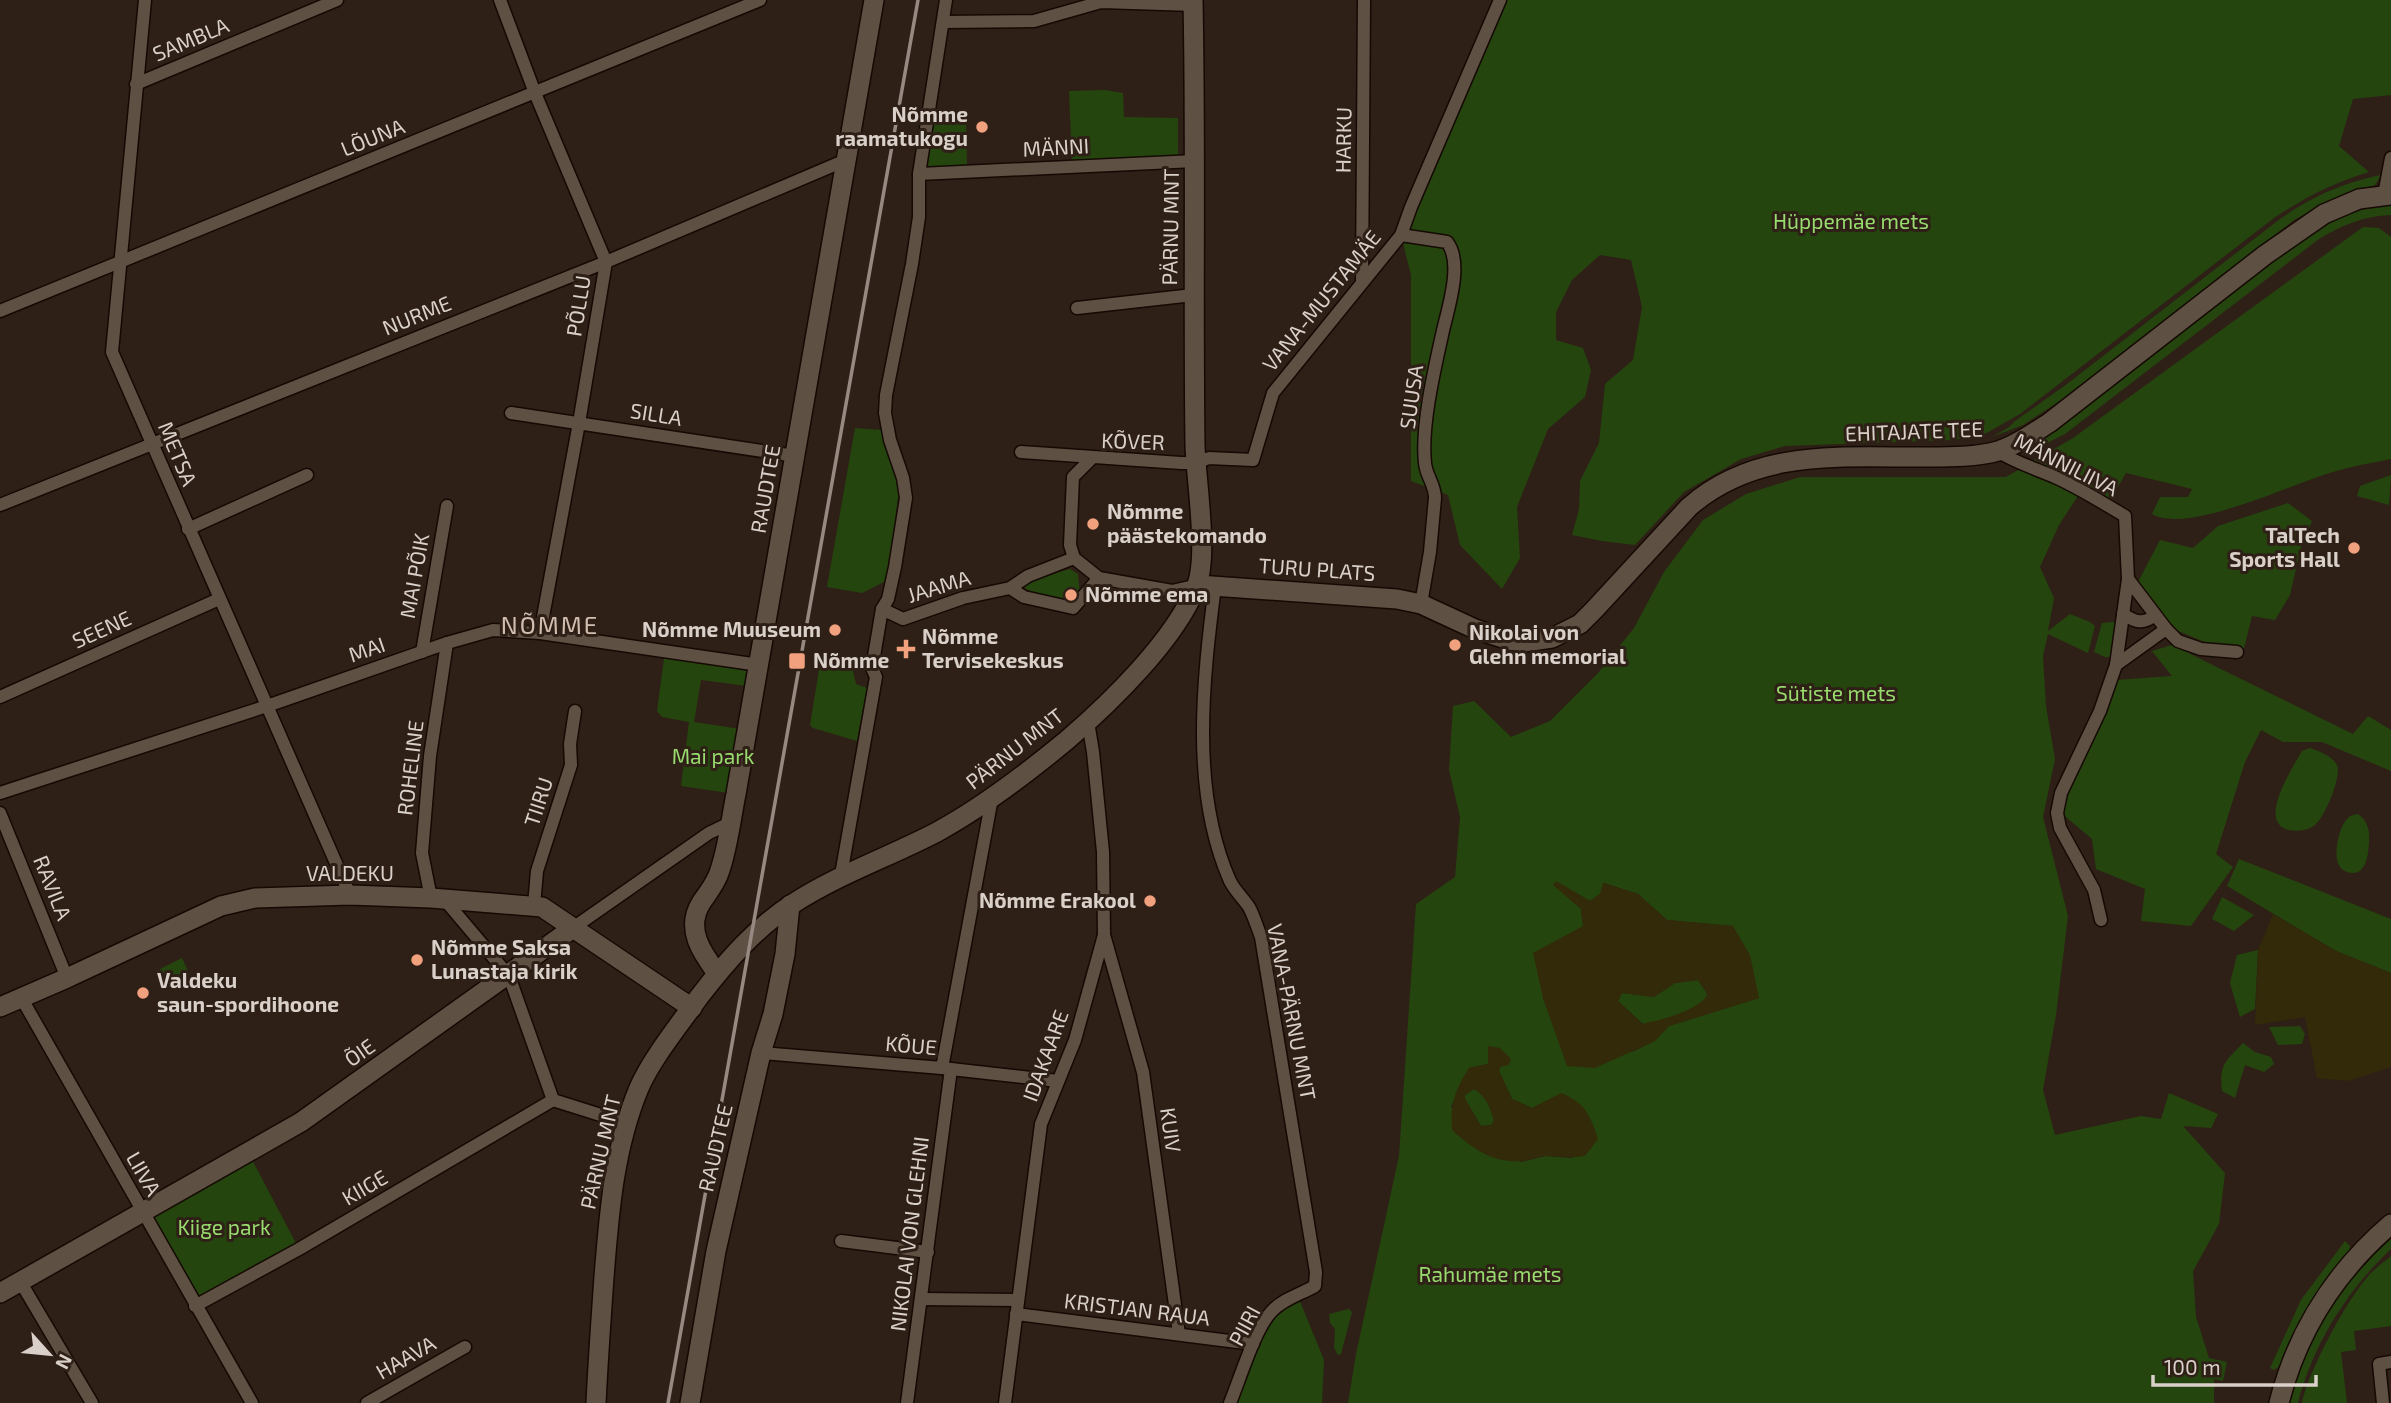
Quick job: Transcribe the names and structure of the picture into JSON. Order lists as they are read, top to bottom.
{
  "streets": {
    "street": [
      "SAMBLA",
      "LÕUNA",
      "HARKU",
      "MÄNNI",
      "PÄRNU MNT",
      "VANA-MUSTAMÄE",
      "PÕLLU",
      "NURME",
      "SUUSA",
      "SILLA",
      "EHITAJATE TEE",
      "KÕVER",
      "METSA",
      "MÄNNILIIVA",
      "RAUDTEE",
      "TURU PLATS",
      "MAI PÕIK",
      "JAAMA",
      "SEENE",
      "MAI",
      "ROHELINE",
      "TIIRU",
      "VALDEKU",
      "RAVILA",
      "VANA-PÄRNU MNT",
      "KÕUE",
      "ÕIE",
      "IDAKAARE",
      "KUIV",
      "LIIVA",
      "KIIGE",
      "NIKOLAI VON GLEHNI",
      "KRISTJAN RAUA",
      "PIIRI",
      "HAAVA"
    ]
  },
  "crossings": [
    ["SAMBLA", "METSA"],
    ["LÕUNA", "PÕLLU"],
    ["LÕUNA", "METSA"],
    ["HARKU", "VANA-MUSTAMÄE"],
    ["MÄNNI", "PÄRNU MNT"],
    ["PÄRNU MNT", "VANA-MUSTAMÄE"],
    ["PÄRNU MNT", "KÕVER"],
    ["PÄRNU MNT", "RAUDTEE"],
    ["PÄRNU MNT", "TURU PLATS"],
    ["PÄRNU MNT", "VALDEKU"],
    ["PÄRNU MNT", "VANA-PÄRNU MNT"],
    ["PÄRNU MNT", "IDAKAARE"],
    ["PÄRNU MNT", "NIKOLAI VON GLEHNI"],
    ["VANA-MUSTAMÄE", "SUUSA"],
    ["VANA-MUSTAMÄE", "KÕVER"],
    ["PÕLLU", "NURME"],
    ["PÕLLU", "SILLA"],
    ["PÕLLU", "MAI"],
    ["NURME", "METSA"],
    ["NURME", "RAUDTEE"],
    ["SUUSA", "EHITAJATE TEE"],
    ["SUUSA", "TURU PLATS"],
    ["SILLA", "RAUDTEE"],
    ["EHITAJATE TEE", "MÄNNILIIVA"],
    ["EHITAJATE TEE", "TURU PLATS"],
    ["KÕVER", "JAAMA"],
    ["METSA", "SEENE"],
    ["METSA", "MAI"],
    ["METSA", "VALDEKU"],
    ["RAUDTEE", "MAI"],
    ["RAUDTEE", "KÕUE"],
    ["RAUDTEE", "ÕIE"],
    ["TURU PLATS", "VANA-PÄRNU MNT"],
    ["MAI PÕIK", "MAI"],
    ["MAI", "ROHELINE"],
    ["ROHELINE", "VALDEKU"],
    ["ROHELINE", "ÕIE"],
    ["ROHELINE", "KIIGE"],
    ["TIIRU", "VALDEKU"],
    ["VALDEKU", "RAVILA"],
    ["VALDEKU", "ÕIE"],
    ["VALDEKU", "LIIVA"],
    ["VANA-PÄRNU MNT", "PIIRI"],
    ["KÕUE", "IDAKAARE"],
    ["KÕUE", "NIKOLAI VON GLEHNI"],
    ["ÕIE", "LIIVA"],
    ["IDAKAARE", "KUIV"],
    ["IDAKAARE", "KRISTJAN RAUA"],
    ["KUIV", "KRISTJAN RAUA"],
    ["LIIVA", "KIIGE"],
    ["KRISTJAN RAUA", "PIIRI"]
  ],
  "districts": ["NÕMME"],
  "parks": [
    "Hüppemäe mets",
    "Sütiste mets",
    "Mai park",
    "Kiige park",
    "Rahumäe mets"
  ],
  "places": {
    "other": [
      "Nõmme raamatukogu",
      "Nõmme päästekomando",
      "TalTech Sports Hall",
      "Nõmme ema",
      "Nõmme Muuseum",
      "Nikolai von Glehn memorial",
      "Nõmme Erakool",
      "Nõmme Saksa Lunastaja kirik",
      "Valdeku saun-spordihoone"
    ],
    "health": ["Nõmme Tervisekeskus"],
    "transit": ["Nõmme"]
  },
  "scale_bar": "100 m",
  "north": "bottom right"
}
